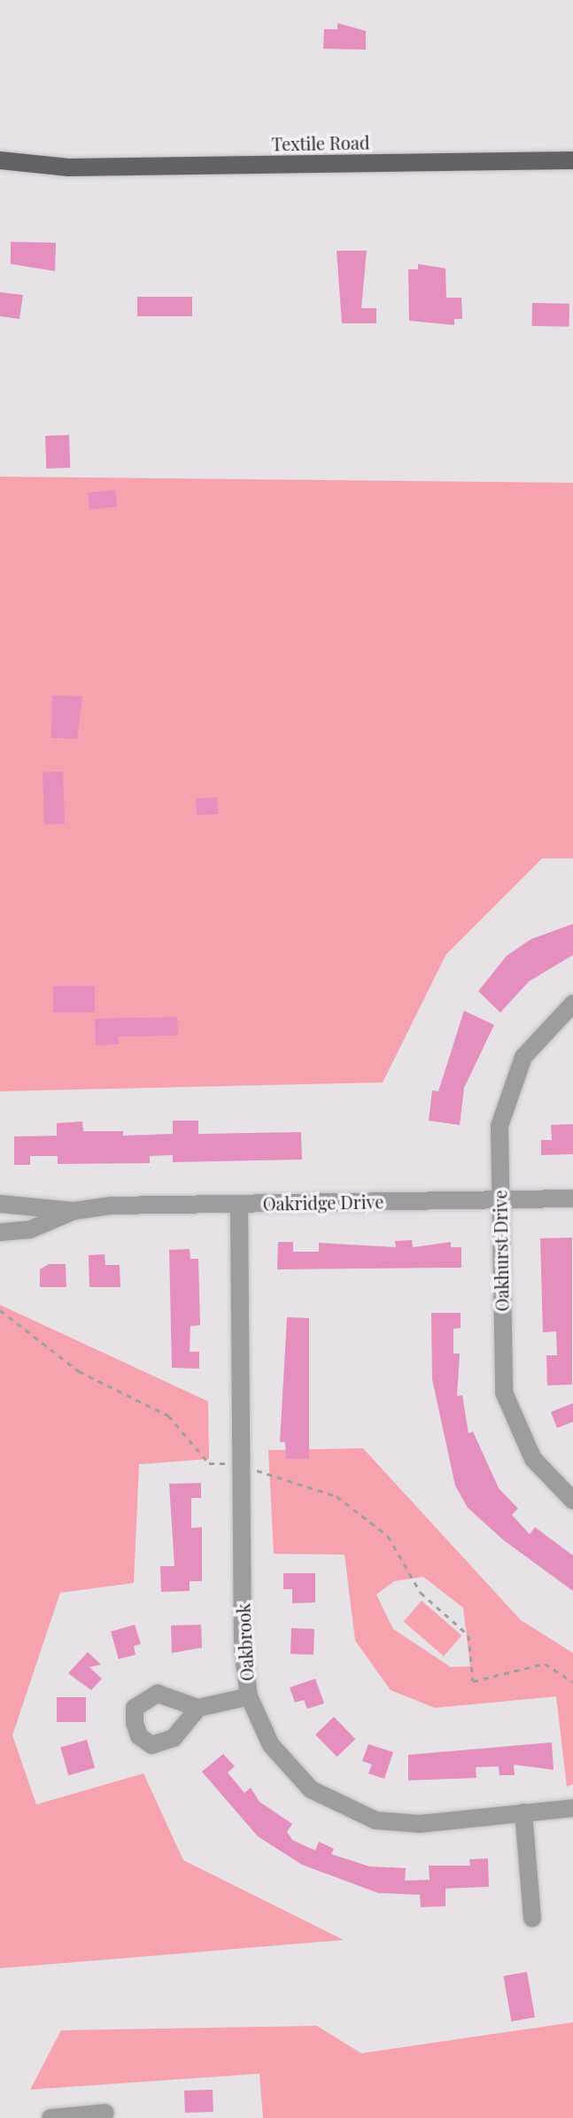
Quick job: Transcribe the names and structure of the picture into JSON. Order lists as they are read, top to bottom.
{
  "streets": {
    "main road": ["Textile Road"],
    "street": ["Oakridge Drive", "Oakhurst Drive", "Oakbrook"]
  },
  "crossings": [
    ["Oakridge Drive", "Oakhurst Drive"],
    ["Oakridge Drive", "Oakbrook"]
  ]
}
